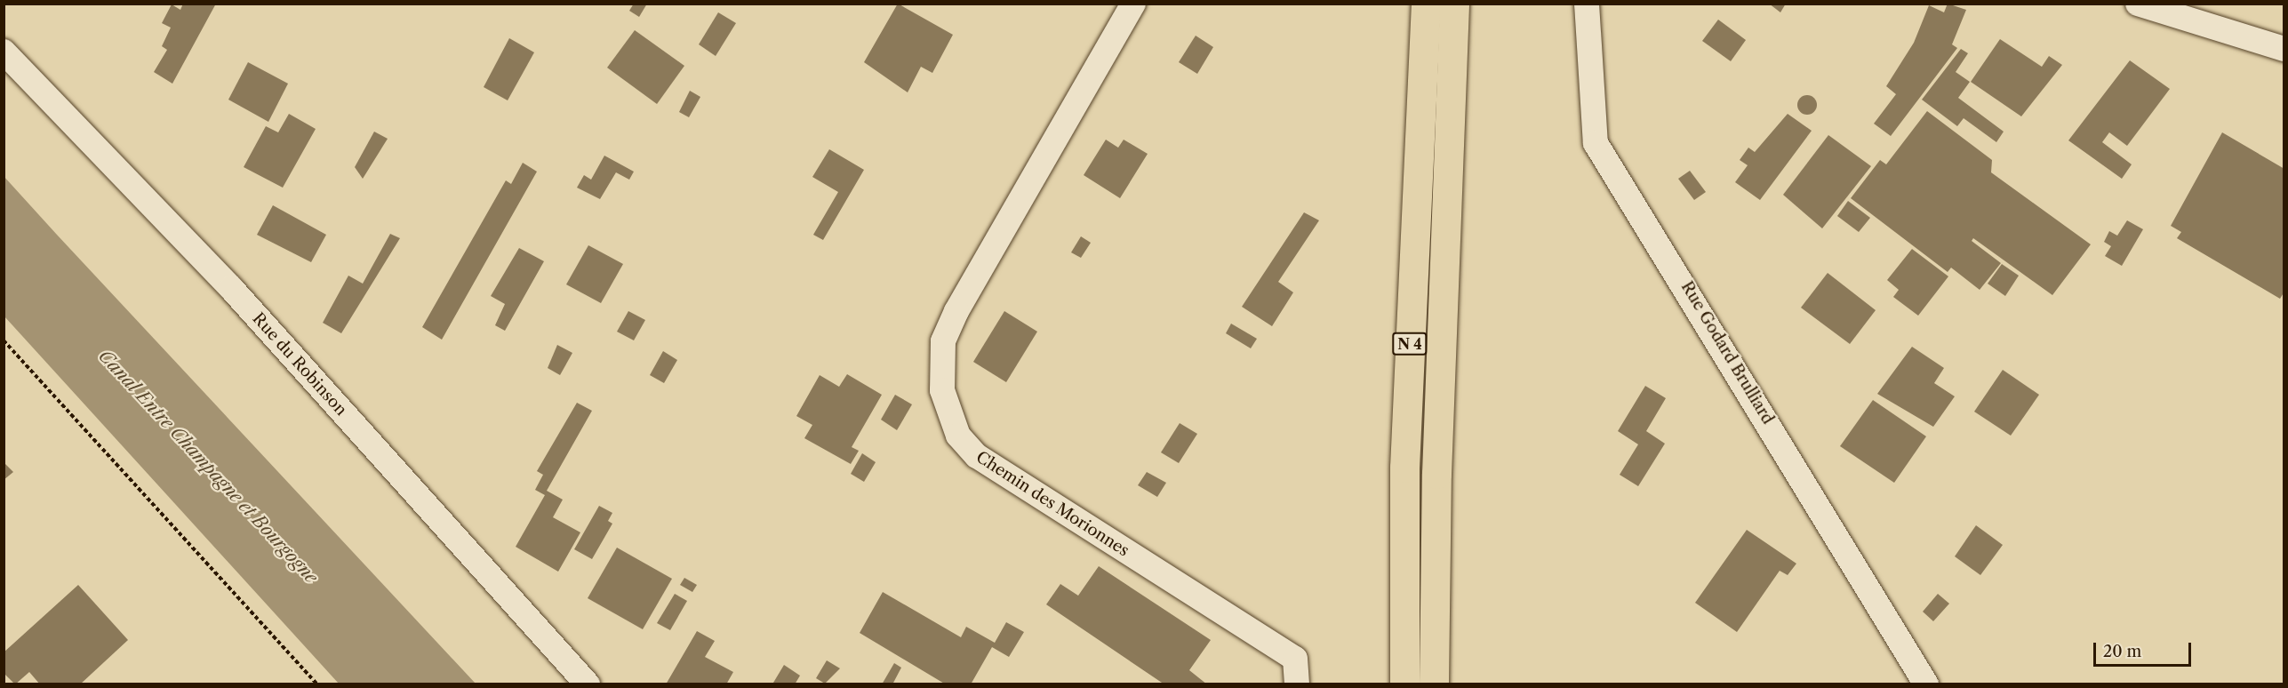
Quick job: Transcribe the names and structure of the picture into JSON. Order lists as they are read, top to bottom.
{
  "streets": {
    "highway": ["N 4"],
    "street": ["Rue Godard Brulliard", "Rue du Robinson", "Chemin des Morionnes"]
  },
  "water": ["Canal Entre Champagne et Bourgogne"],
  "scale_bar": "20 m"
}
